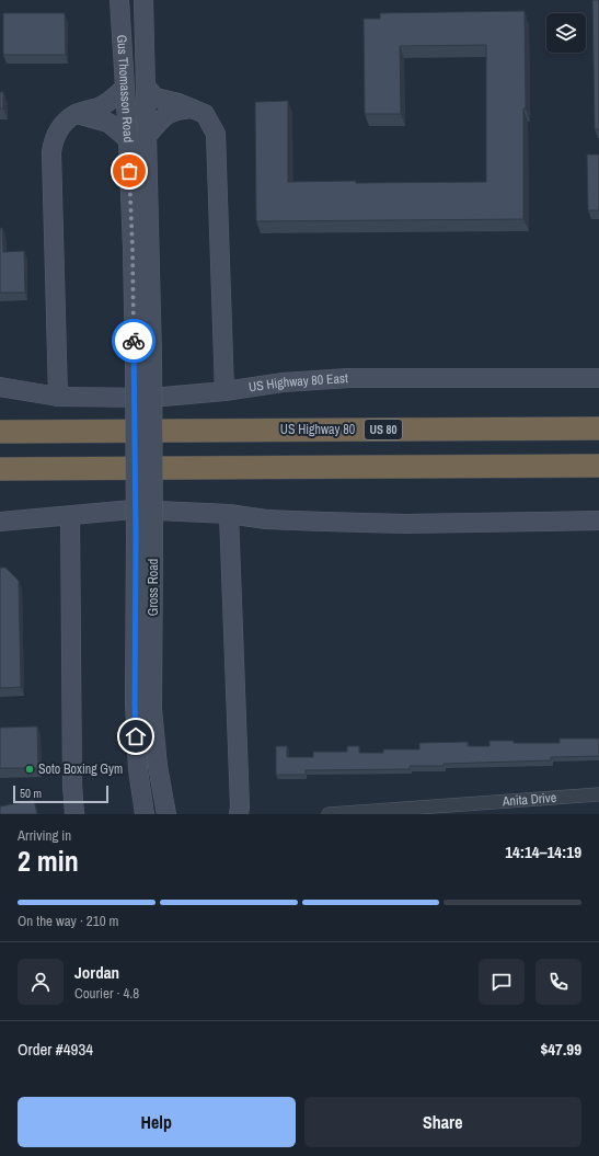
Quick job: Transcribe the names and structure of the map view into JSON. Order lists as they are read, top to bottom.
{
  "streets": {
    "highway": ["US Highway 80", "US 80"],
    "main road": ["Gus Thomasson Road", "US Highway 80 East", "Gross Road"],
    "street": ["Anita Drive"]
  },
  "crossings": [
    ["Gus Thomasson Road", "Gross Road"]
  ],
  "places": ["Soto Boxing Gym"],
  "scale_bar": "50 m",
  "page": {
    "scale": "50 m",
    "heading": ["2 min", "Arriving in", "14:14–14:19"],
    "panel": [
      "Jordan",
      "Courier · 4.8",
      "Order #4934",
      "$47.99"
    ],
    "bar": "On the way · 210 m",
    "buttons": ["Help", "Share"]
  }
}
